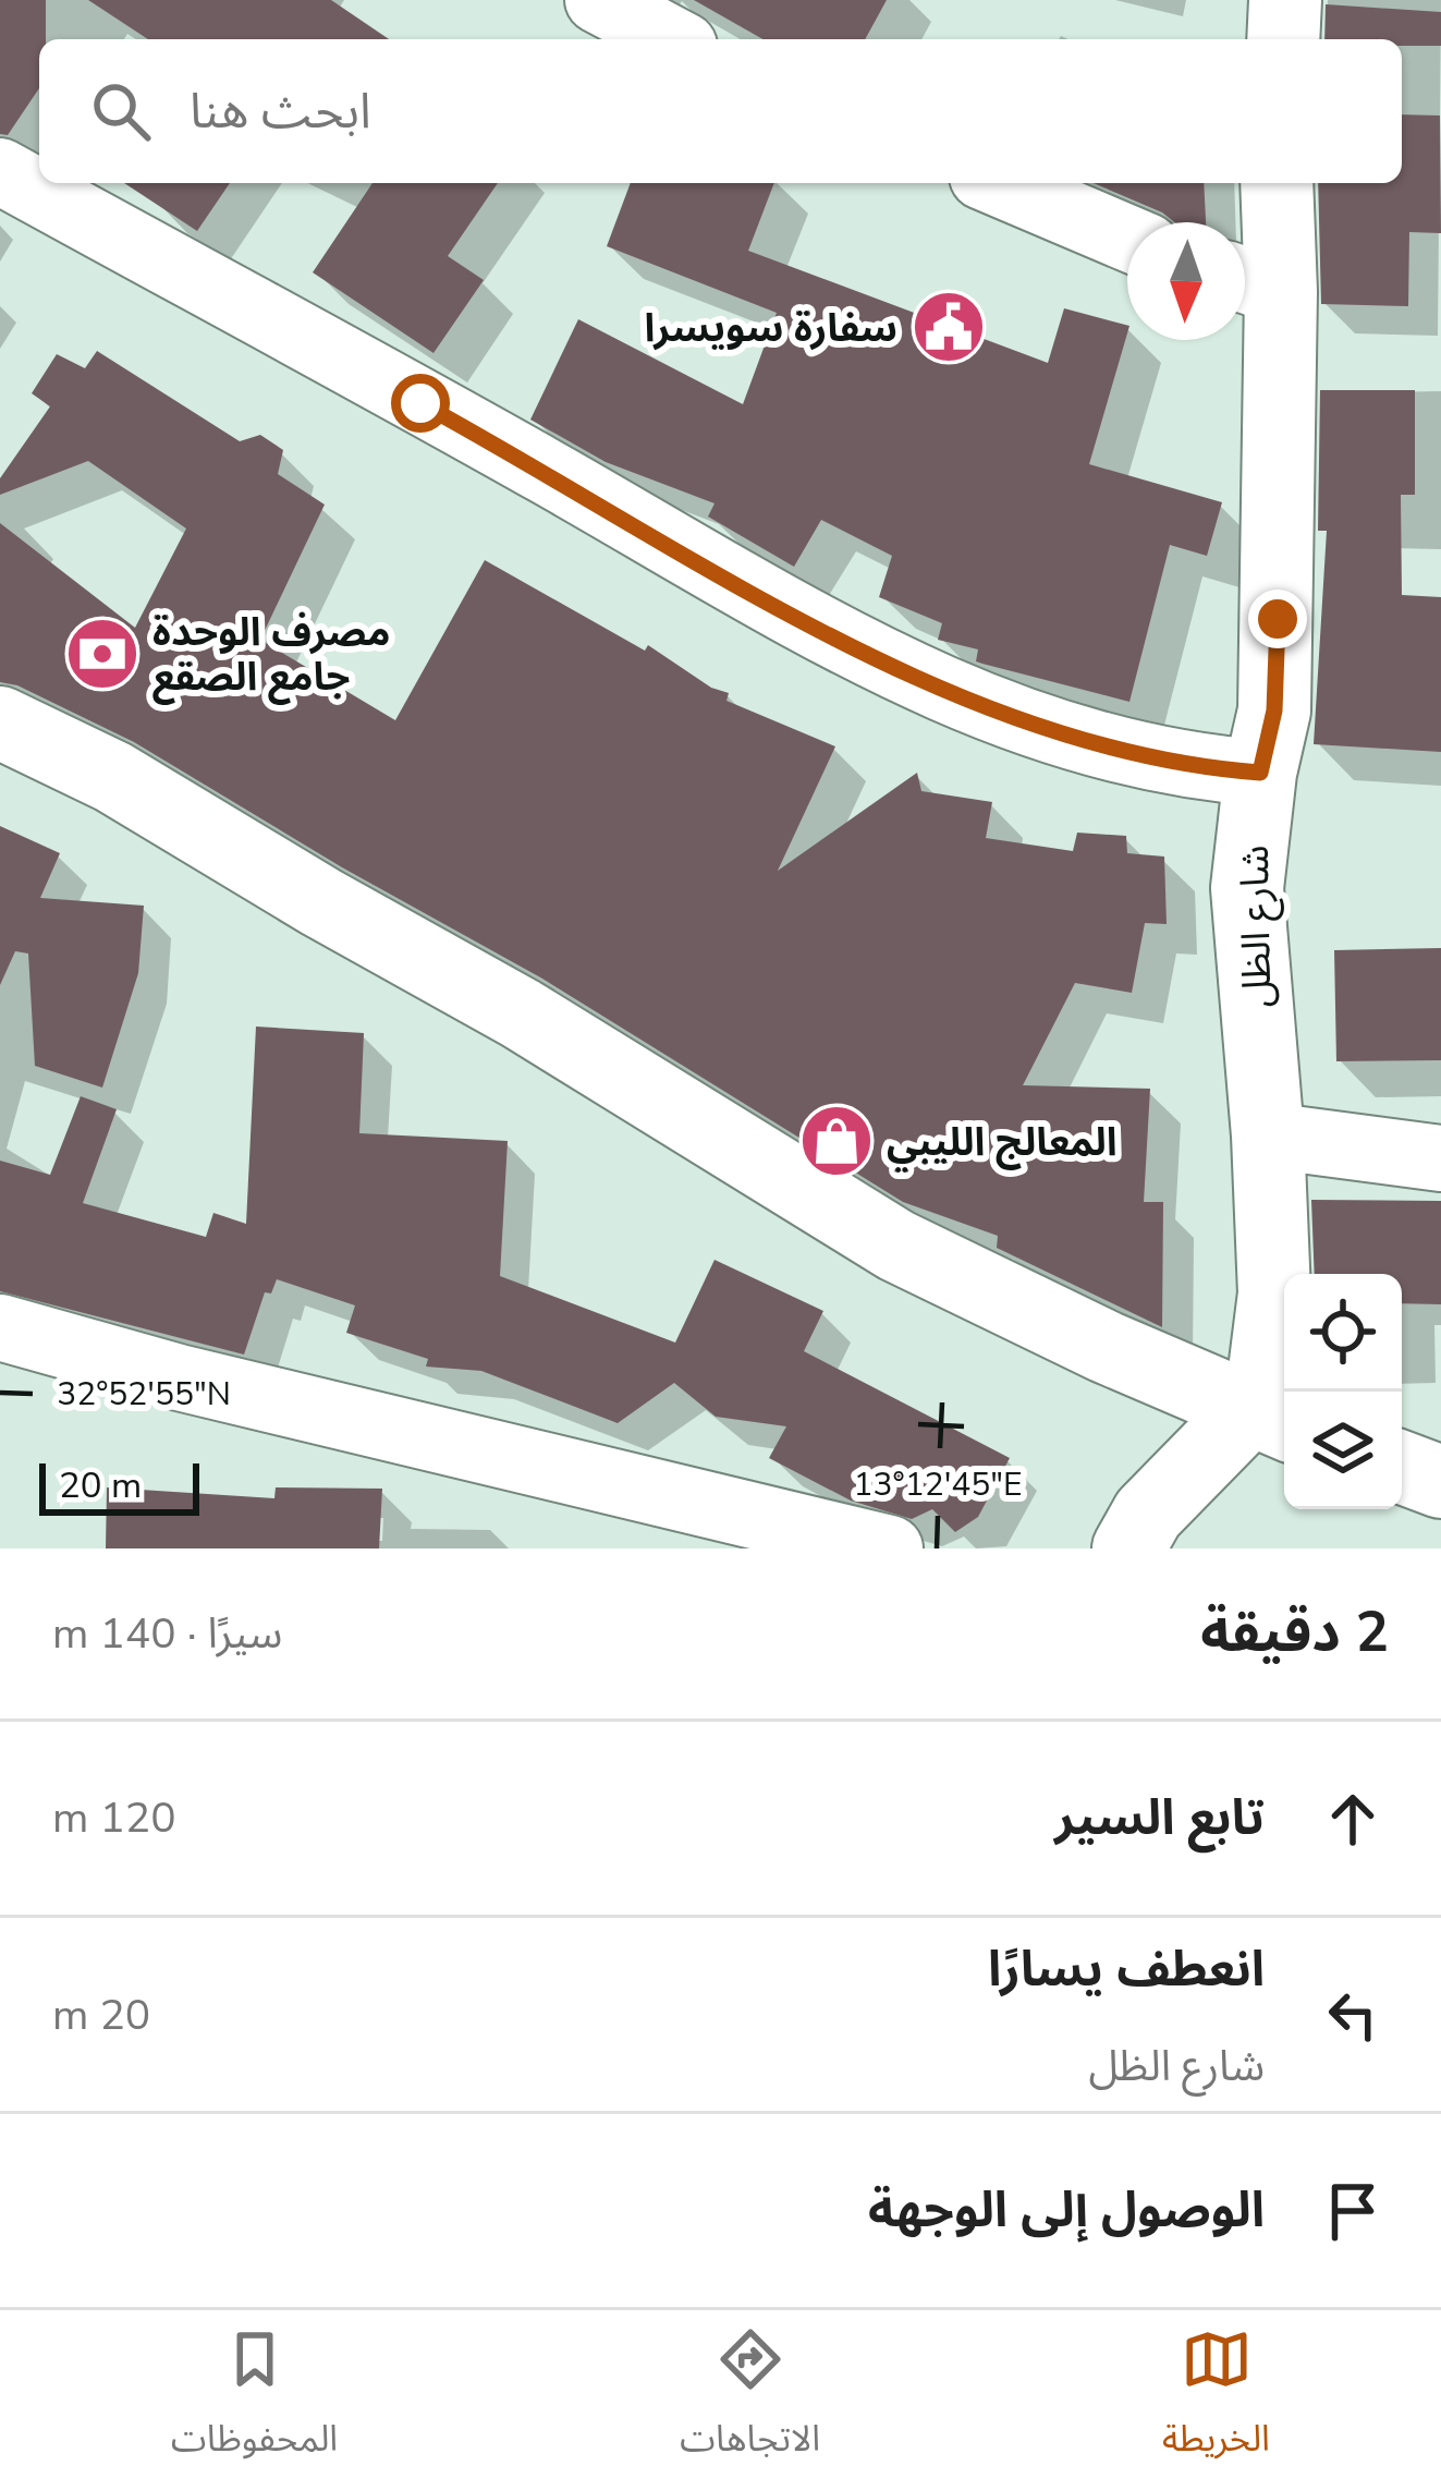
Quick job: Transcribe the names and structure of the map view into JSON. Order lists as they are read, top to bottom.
{
  "streets": {
    "street": ["شارع الظل"]
  },
  "places": {
    "public building": ["سفارة سويسرا"],
    "bank": ["مصرف الوحدة جامع الصقع"],
    "shop": ["المعالج الليبي"]
  },
  "scale_bar": "20 m",
  "north": "bottom",
  "page": {
    "search": "ابحث هنا",
    "scale": "20 m",
    "heading": ["2 دقيقة", "سيرًا · 140 m"],
    "list": [
      ["تابع السير", "120 m"],
      ["انعطف يسارًا", "شارع الظل", "20 m"],
      "الوصول إلى الوجهة"
    ],
    "nav": ["الخريطة", "الاتجاهات", "المحفوظات"]
  },
  "coordinates": ["32°52'55\"N", "13°12'45\"E"]
}
